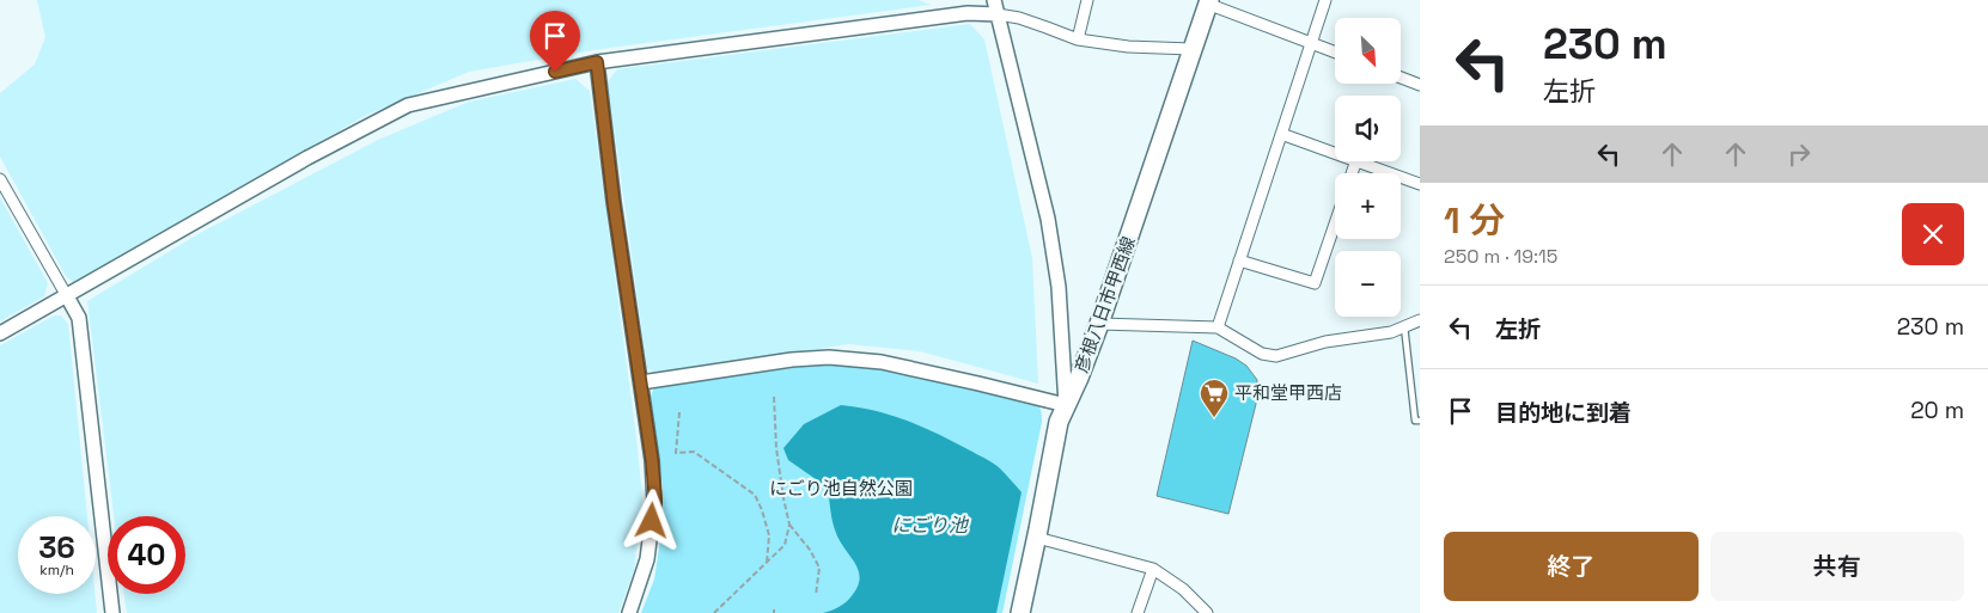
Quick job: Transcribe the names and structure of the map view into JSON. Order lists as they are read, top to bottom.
{
  "streets": {
    "main road": ["彦根八日市甲西線"]
  },
  "water": ["にごり池"],
  "parks": ["にごり池自然公園"],
  "places": {
    "supermarket": ["平和堂甲西店"]
  },
  "north": "bottom right",
  "page": {
    "turn": ["230 m", "左折"],
    "map_buttons": ["+", "−"],
    "heading": ["1 分", "250 m · 19:15"],
    "list": [
      {
        "name": "左折",
        "value": "230 m"
      },
      {
        "name": "目的地に到着",
        "value": "20 m"
      }
    ],
    "speed": "36 km/h",
    "limit": "40",
    "buttons": ["終了", "共有"]
  }
}
